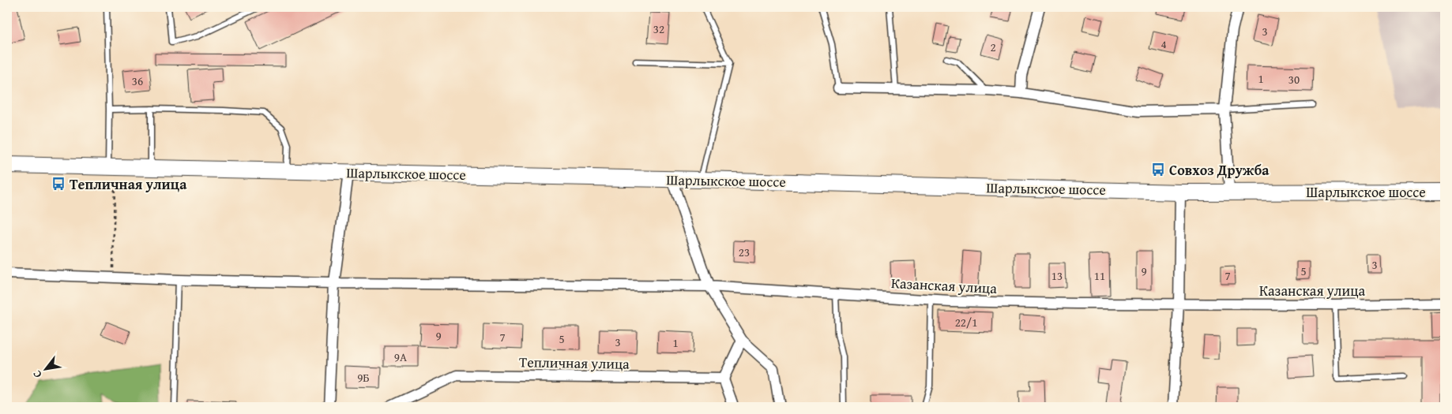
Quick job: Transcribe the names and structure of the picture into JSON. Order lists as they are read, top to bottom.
{
  "streets": {
    "main road": ["Шарлыкское шоссе"],
    "street": ["Казанская улица", "Тепличная улица"]
  },
  "places": {
    "bus stop": ["Совхоз Дружба", "Тепличная улица"]
  },
  "house_numbers": [
    "32",
    "3",
    "4",
    "2",
    "1",
    "30",
    "36",
    "23",
    "3",
    "9",
    "5",
    "13",
    "11",
    "7",
    "22/1",
    "9",
    "7",
    "5",
    "3",
    "1",
    "9А",
    "9Б"
  ],
  "north": "bottom left"
}
